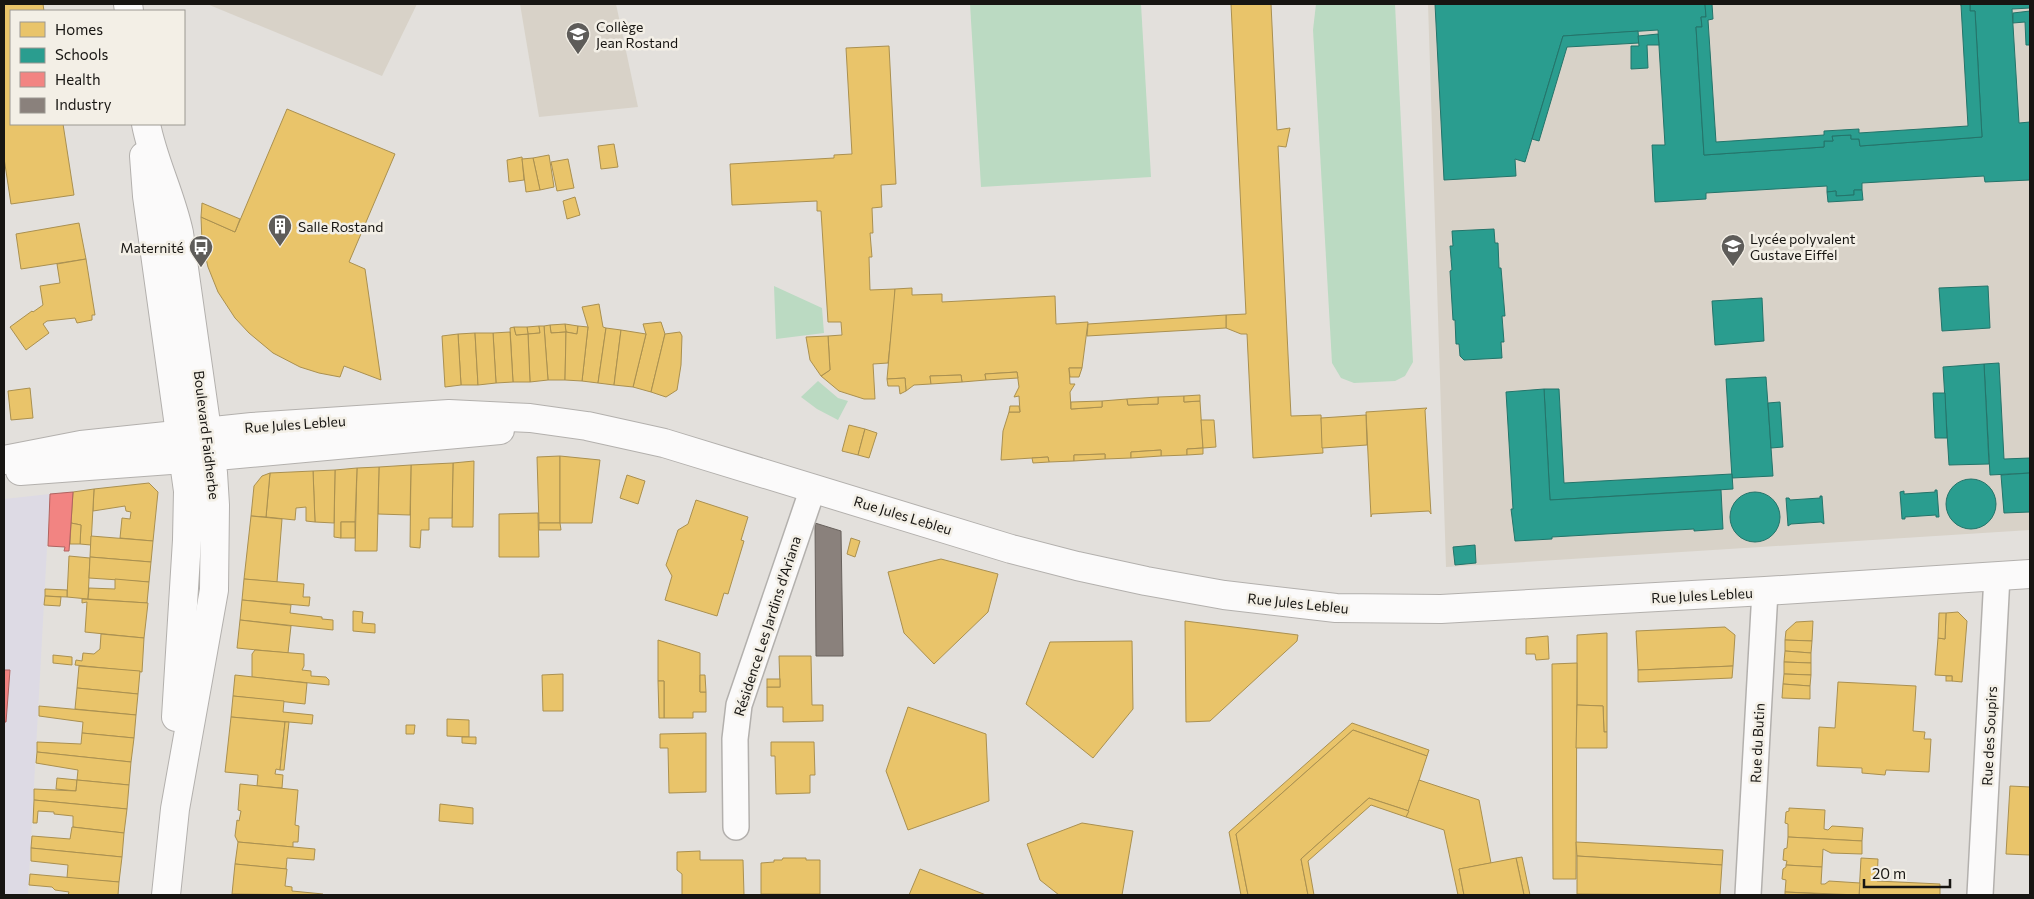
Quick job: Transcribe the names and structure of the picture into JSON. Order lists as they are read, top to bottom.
{
  "streets": {
    "main road": ["Rue Jules Lebleu", "Boulevard Faidherbe"],
    "street": ["Résidence Les Jardins d'Ariana", "Rue des Soupirs", "Rue du Butin"]
  },
  "crossings": [
    ["Rue Jules Lebleu", "Boulevard Faidherbe"],
    ["Rue Jules Lebleu", "Résidence Les Jardins d'Ariana"],
    ["Rue Jules Lebleu", "Rue des Soupirs"],
    ["Rue Jules Lebleu", "Rue du Butin"]
  ],
  "places": {
    "school or university": ["Collège Jean Rostand", "Lycée polyvalent Gustave Eiffel"],
    "building": ["Salle Rostand"],
    "bus stop": ["Maternité"]
  },
  "legend": [
    "Homes",
    "Schools",
    "Health",
    "Industry"
  ],
  "scale_bar": "20 m"
}
